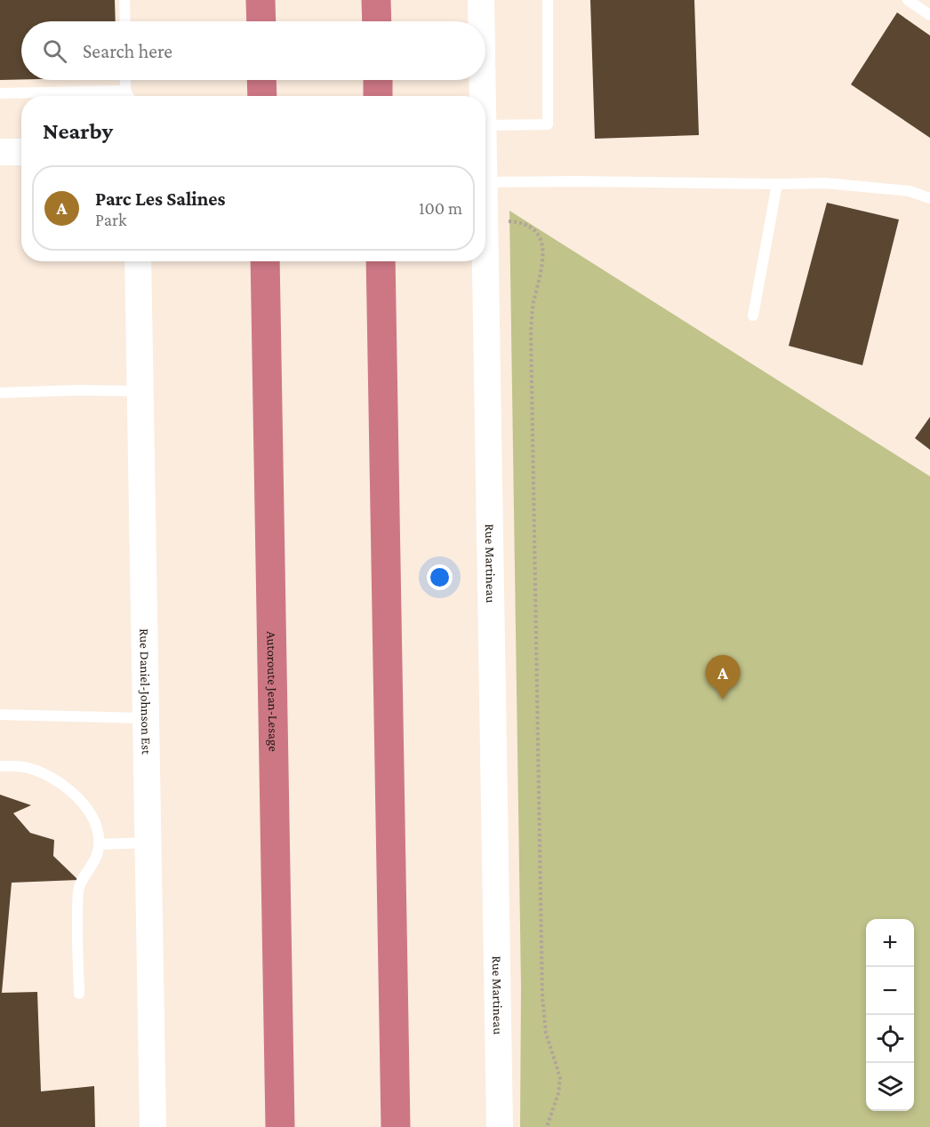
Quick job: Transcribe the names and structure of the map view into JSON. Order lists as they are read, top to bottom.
{
  "streets": {
    "highway": ["Autoroute Jean-Lesage"],
    "street": ["Rue Martineau", "Rue Daniel-Johnson Est"]
  },
  "page": {
    "search": "Search here",
    "heading": "Nearby",
    "list": [
      {
        "mark": "A",
        "name": "Parc Les Salines",
        "note": "Park",
        "value": "100 m"
      }
    ],
    "pins": "A",
    "map_buttons": ["+", "−"]
  }
}
